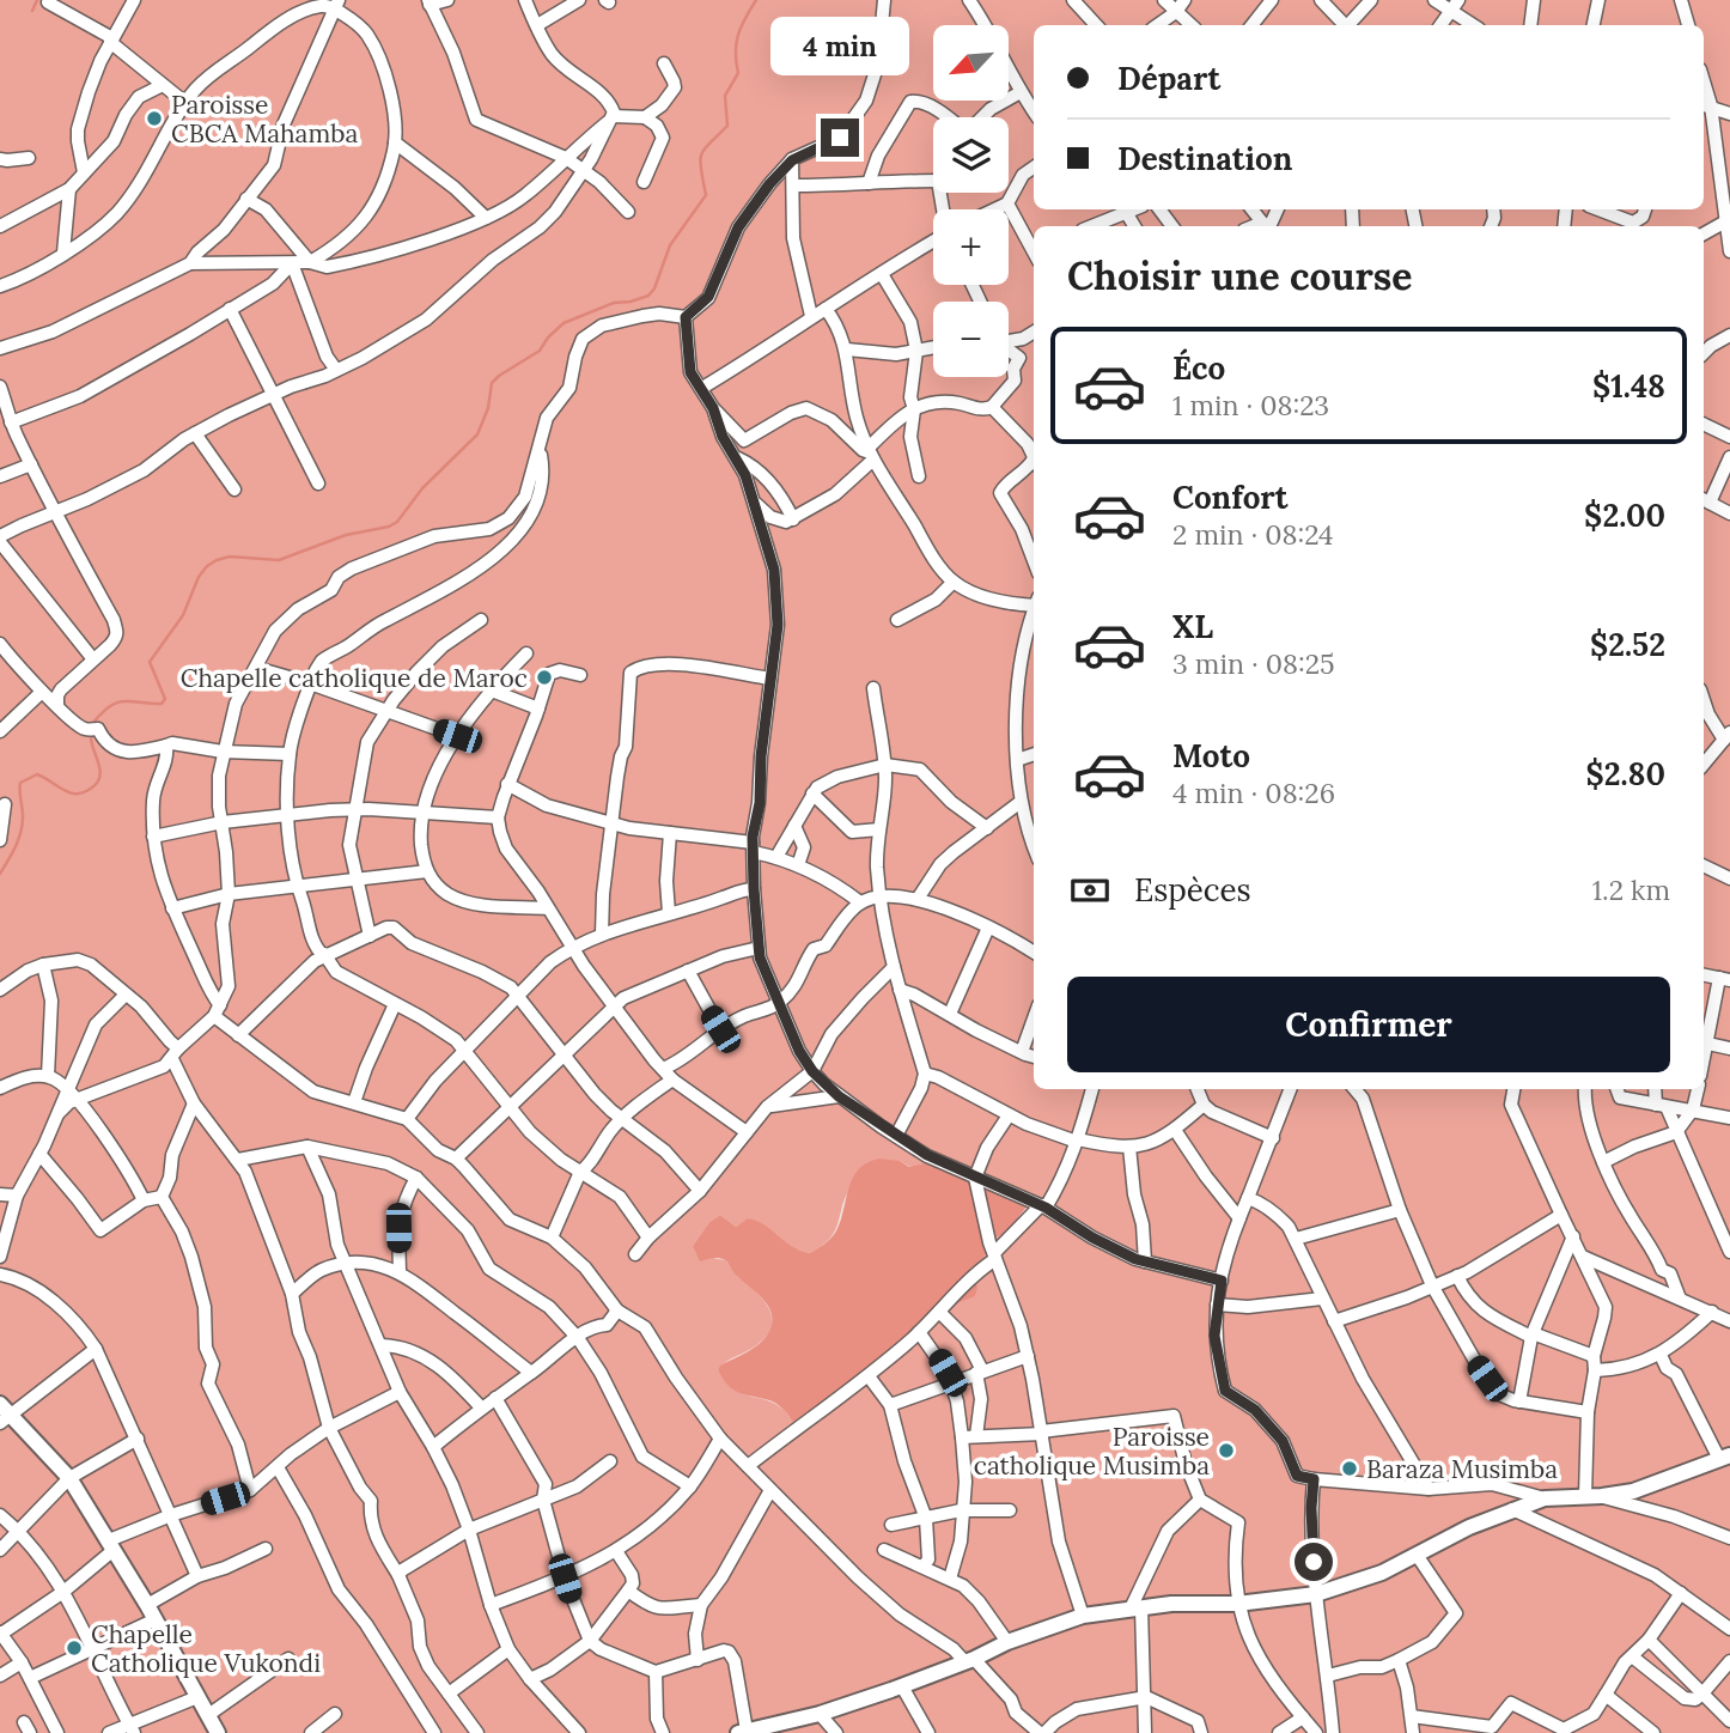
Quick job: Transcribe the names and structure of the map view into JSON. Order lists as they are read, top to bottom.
{
  "places": [
    "Paroisse CBCA Mahamba",
    "Chapelle catholique de Maroc",
    "Paroisse catholique Musimba",
    "Baraza Musimba",
    "Chapelle Catholique Vukondi"
  ],
  "north": "bottom left",
  "page": {
    "bubble": "4 min",
    "map_buttons": ["+", "−"],
    "banner": ["Départ", "Destination"],
    "heading": "Choisir une course",
    "list": [
      {
        "name": "Éco",
        "note": "1 min · 08:23",
        "value": "$1.48"
      },
      {
        "name": "Confort",
        "note": "2 min · 08:24",
        "value": "$2.00"
      },
      {
        "name": "XL",
        "note": "3 min · 08:25",
        "value": "$2.52"
      },
      {
        "name": "Moto",
        "note": "4 min · 08:26",
        "value": "$2.80"
      }
    ],
    "pay": ["Espèces", "1.2 km"],
    "buttons": "Confirmer"
  }
}
